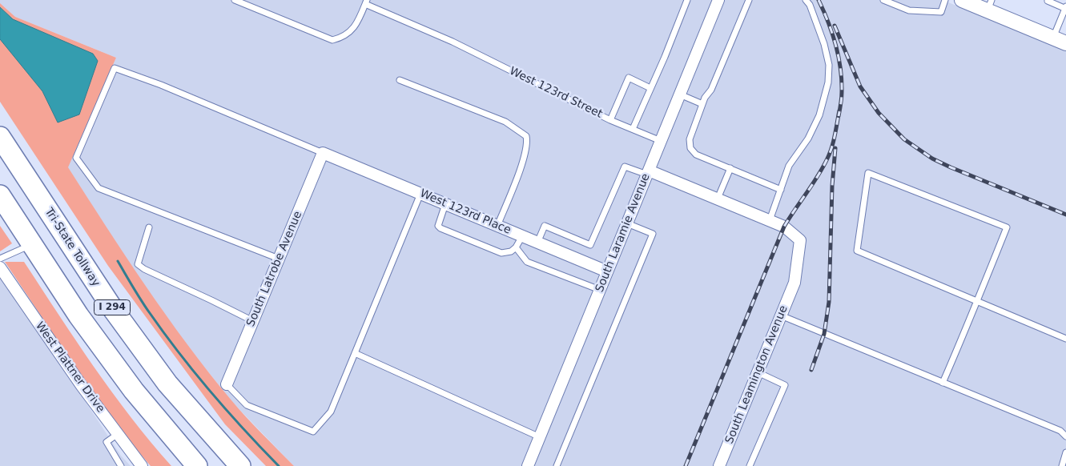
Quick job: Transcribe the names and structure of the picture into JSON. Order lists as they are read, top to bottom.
{
  "streets": {
    "highway": ["Tri-State Tollway", "I 294"],
    "street": [
      "West 123rd Place",
      "South Laramie Avenue",
      "South Latrobe Avenue",
      "West Plattner Drive",
      "South Leamington Avenue"
    ],
    "lane": ["West 123rd Street"]
  },
  "crossings": [
    ["West 123rd Street", "South Laramie Avenue"],
    ["West 123rd Place", "South Laramie Avenue"],
    ["West 123rd Place", "South Latrobe Avenue"]
  ]
}
